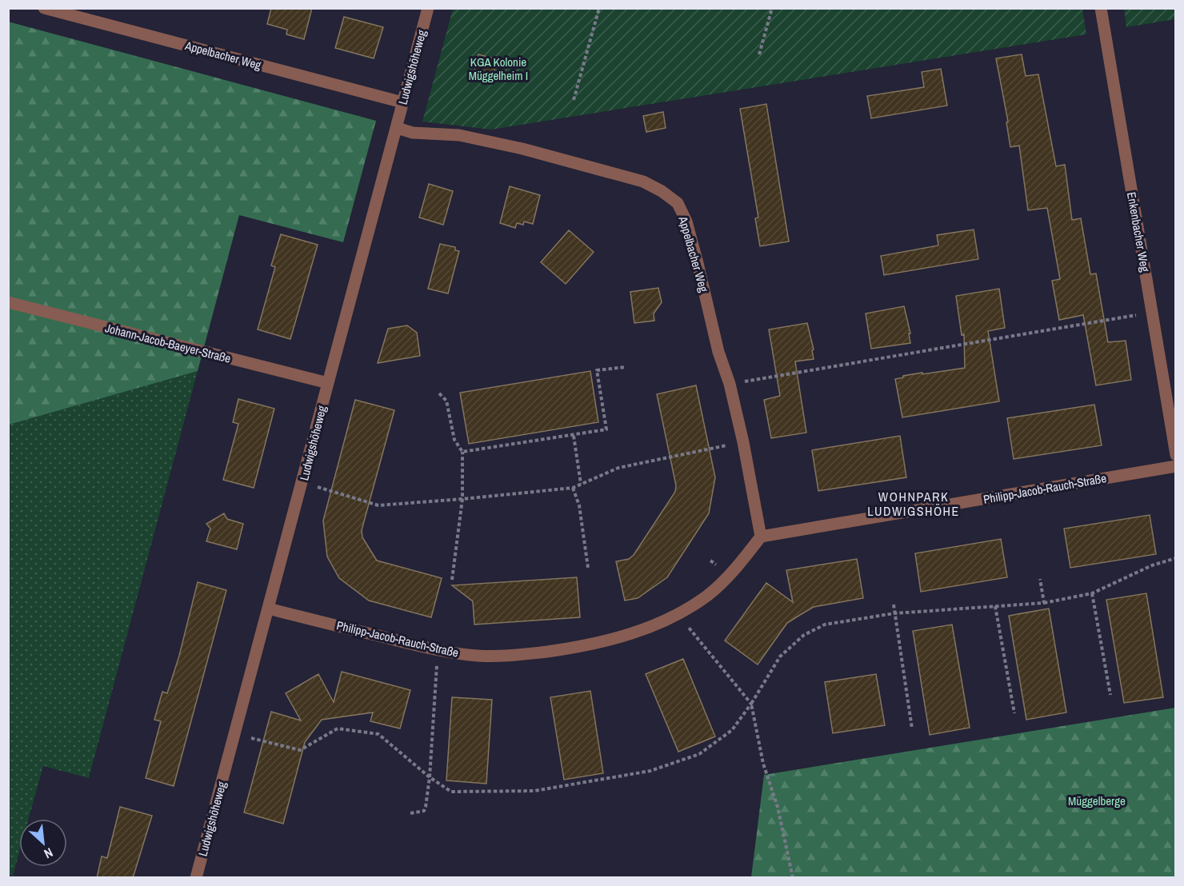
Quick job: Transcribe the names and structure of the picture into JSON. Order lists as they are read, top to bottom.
{
  "streets": {
    "street": [
      "Appelbacher Weg",
      "Ludwigshöheweg",
      "Enkenbacher Weg",
      "Johann-Jacob-Baeyer-Straße",
      "Philipp-Jacob-Rauch-Straße"
    ]
  },
  "crossings": [
    ["Appelbacher Weg", "Ludwigshöheweg"],
    ["Appelbacher Weg", "Philipp-Jacob-Rauch-Straße"],
    ["Ludwigshöheweg", "Johann-Jacob-Baeyer-Straße"],
    ["Ludwigshöheweg", "Philipp-Jacob-Rauch-Straße"]
  ],
  "districts": ["WOHNPARK LUDWIGSHÖHE"],
  "parks": ["KGA Kolonie Müggelheim I", "Müggelberge"],
  "north": "bottom right"
}
